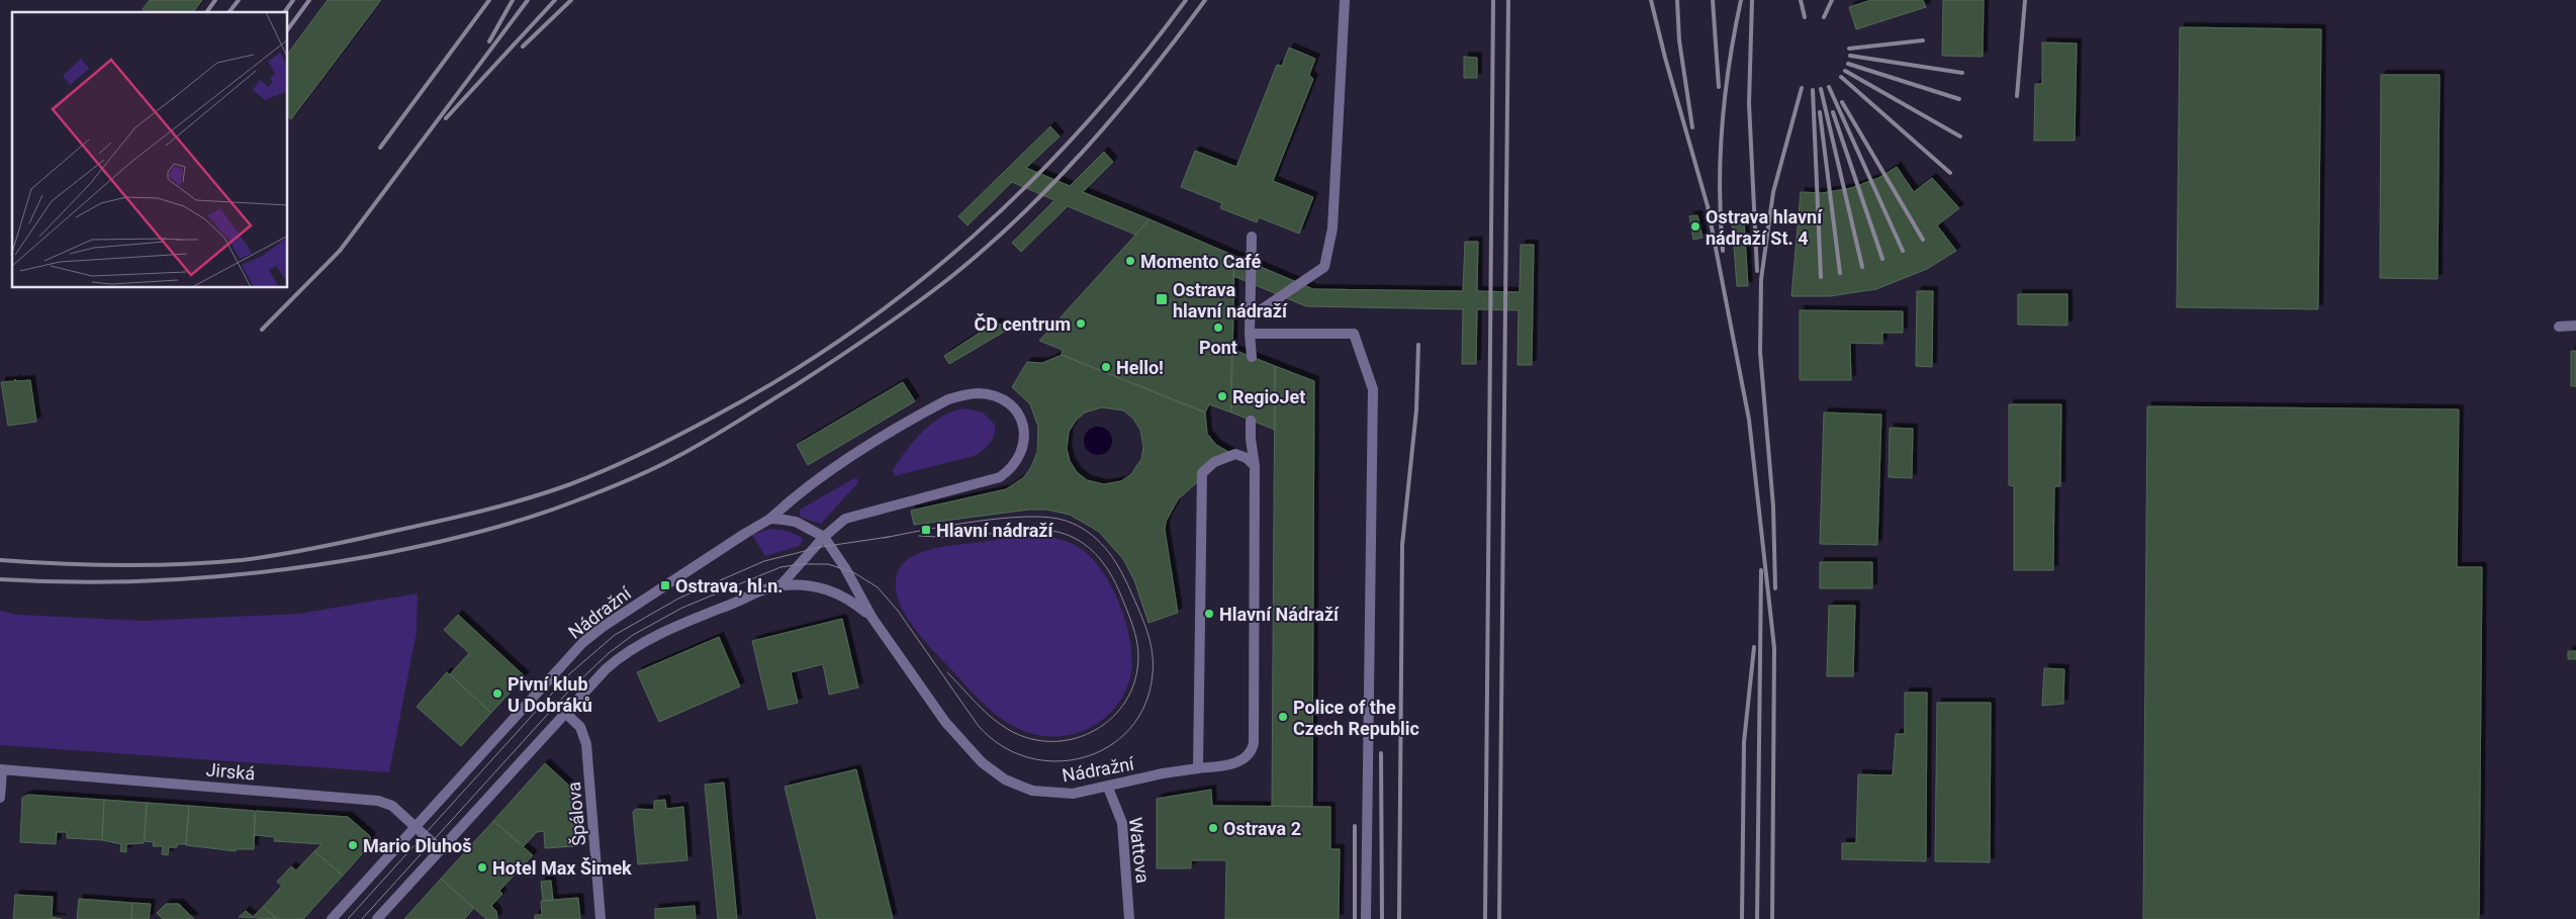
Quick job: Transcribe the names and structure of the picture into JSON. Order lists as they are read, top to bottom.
{
  "streets": {
    "street": [
      "Nádražní",
      "Jirská",
      "Špálova",
      "Wattova"
    ]
  },
  "crossings": [
    ["Nádražní", "Jirská"],
    ["Nádražní", "Špálova"],
    ["Nádražní", "Wattova"]
  ],
  "places": {
    "other": [
      "Ostrava hlavní nádraží St. 4",
      "Momento Café",
      "ČD centrum",
      "Pont",
      "Hello!",
      "RegioJet",
      "Hlavní Nádraží",
      "Pivní klub U Dobráků",
      "Police of the Czech Republic",
      "Ostrava 2",
      "Mario Dluhoš",
      "Hotel Max Šimek"
    ],
    "transit": ["Ostrava hlavní nádraží", "Hlavní nádraží", "Ostrava, hl.n."]
  }
}
